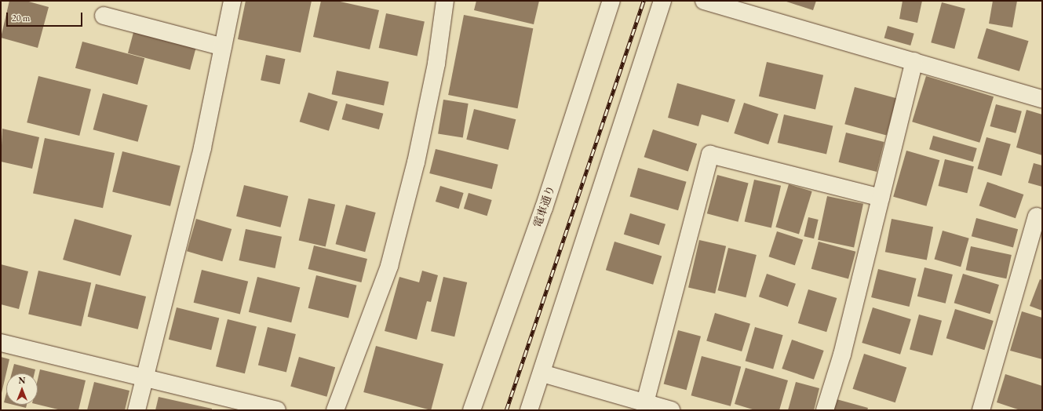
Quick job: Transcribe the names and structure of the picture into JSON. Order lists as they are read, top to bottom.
{
  "streets": {
    "street": ["電車通り"]
  },
  "scale_bar": "20 m",
  "north": "top"
}
